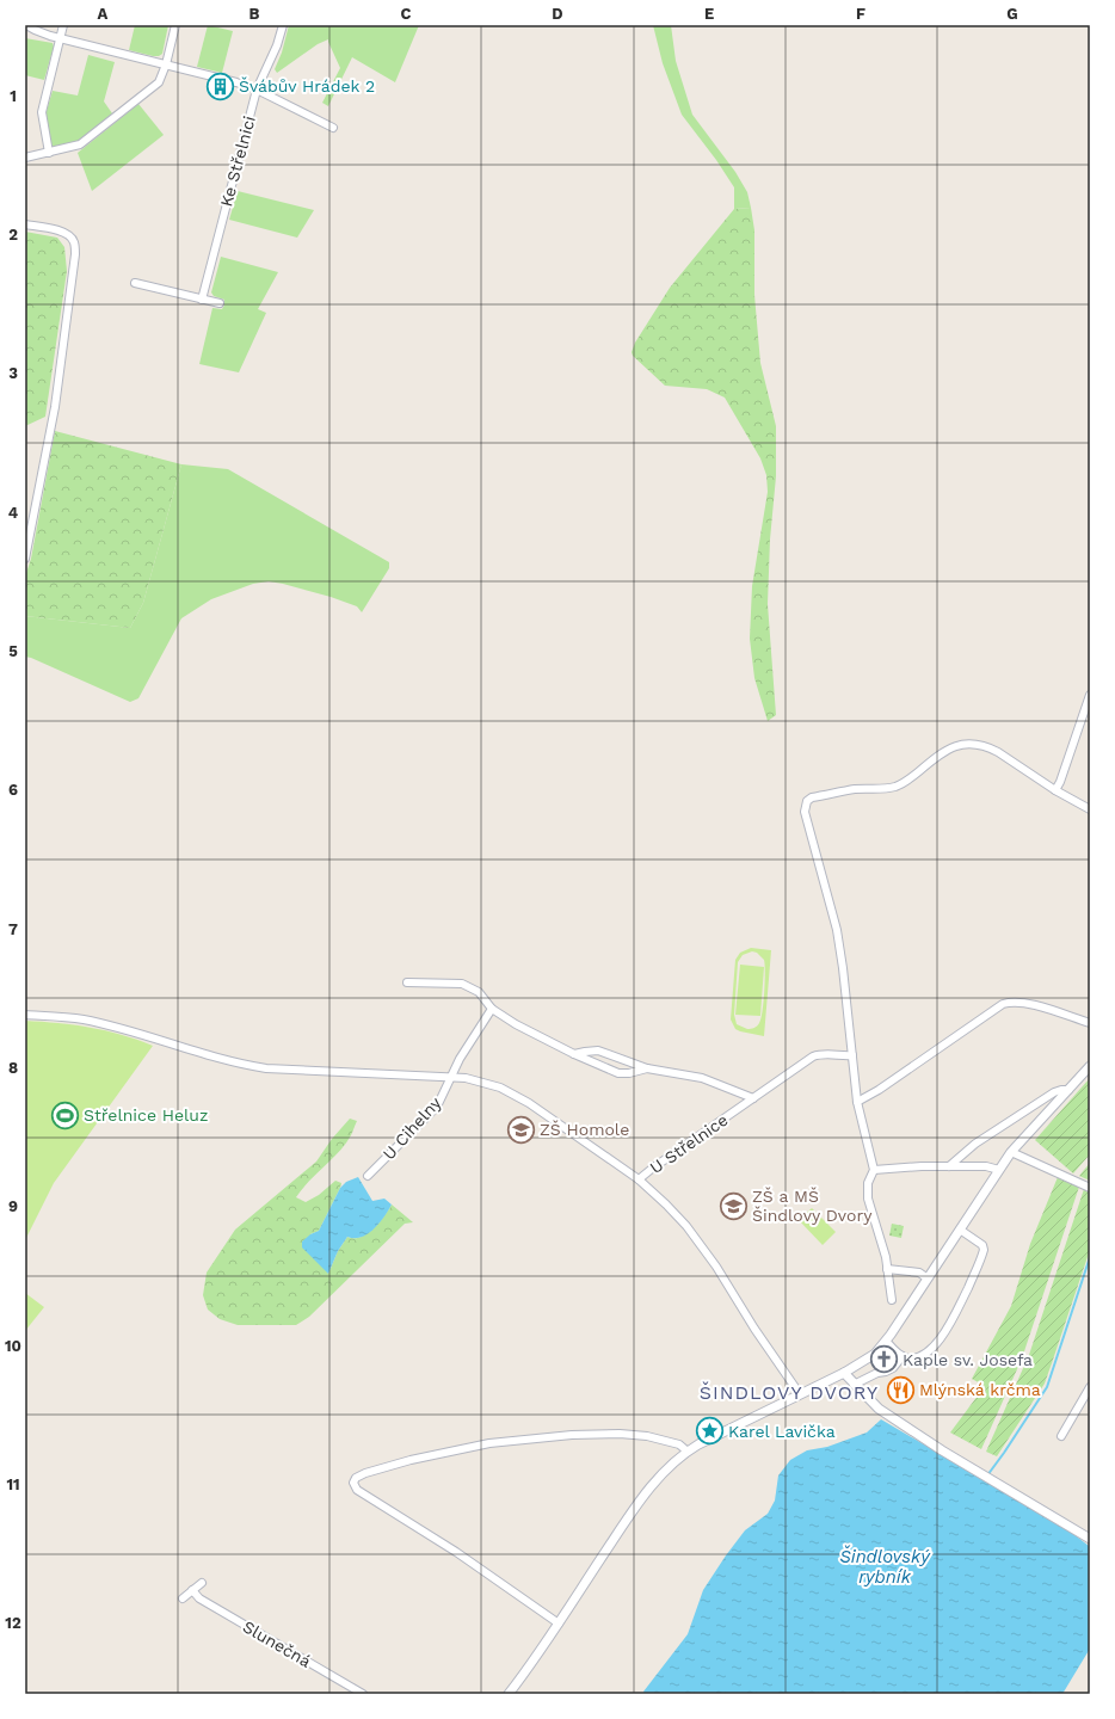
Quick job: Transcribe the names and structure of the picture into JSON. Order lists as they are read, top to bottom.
{
  "streets": {
    "street": [
      "Ke Střelnici",
      "U Cihelny",
      "U Střelnice",
      "Slunečná"
    ]
  },
  "crossings": [
    ["U Cihelny", "U Střelnice"]
  ],
  "districts": ["ŠINDLOVY DVORY"],
  "water": ["Šindlovský rybník"],
  "places": {
    "building": ["Švábův Hrádek 2"],
    "sports": ["Střelnice Heluz"],
    "school or university": ["ZŠ Homole", "ZŠ a MŠ Šindlovy Dvory"],
    "church": ["Kaple sv. Josefa"],
    "restaurant": ["Mlýnská krčma"],
    "place": ["Karel Lavička"]
  },
  "grid": {
    "columns": [
      "A",
      "B",
      "C",
      "D",
      "E",
      "F",
      "G"
    ],
    "rows": [
      "1",
      "2",
      "3",
      "4",
      "5",
      "6",
      "7",
      "8",
      "9",
      "10",
      "11",
      "12"
    ]
  }
}
